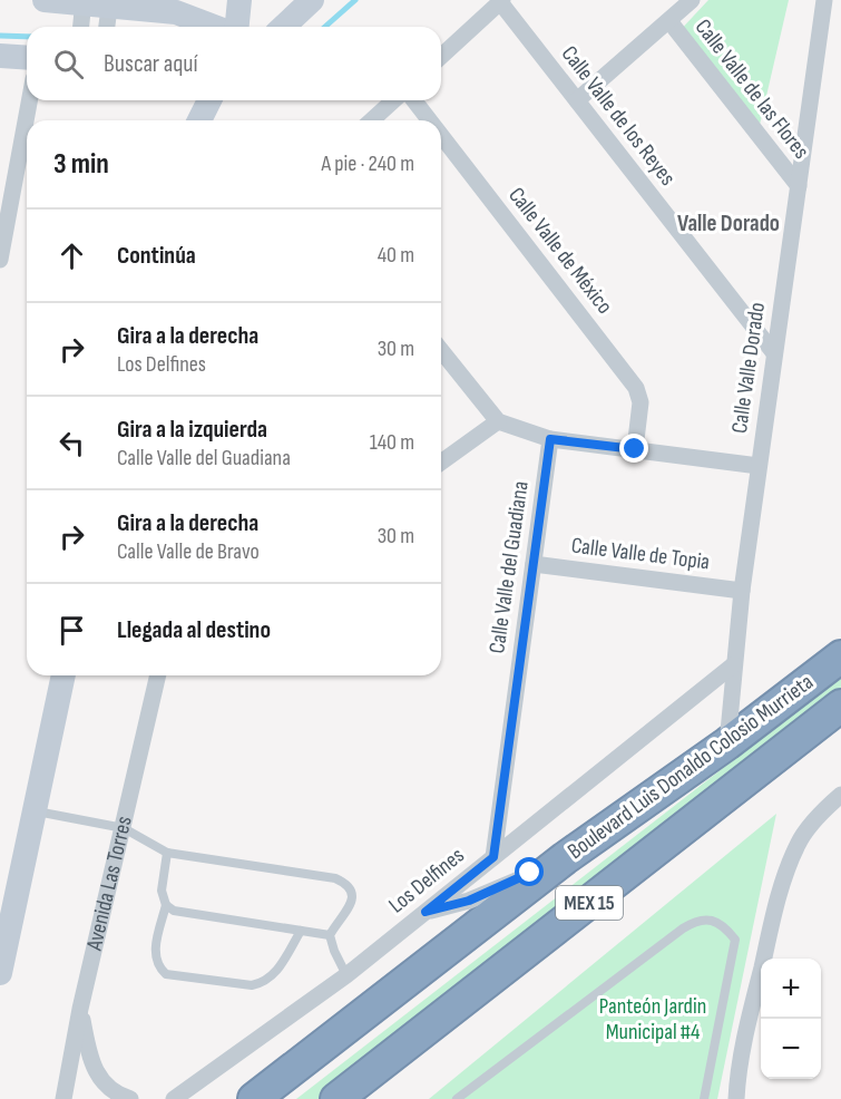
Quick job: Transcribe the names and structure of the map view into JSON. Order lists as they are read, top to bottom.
{
  "streets": {
    "highway": ["Boulevard Luis Donaldo Colosio Murrieta", "MEX 15"],
    "street": [
      "Calle Valle de las Flores",
      "Calle Valle de los Reyes",
      "Calle Valle de México",
      "Calle Valle Dorado",
      "Calle Valle de Topia",
      "Calle Valle del Guadiana",
      "Los Delfines",
      "Avenida Las Torres"
    ]
  },
  "crossings": [
    ["Calle Valle de las Flores", "Calle Valle Dorado"],
    ["Calle Valle de los Reyes", "Calle Valle Dorado"],
    ["Calle Valle Dorado", "Calle Valle de Topia"],
    ["Calle Valle Dorado", "Boulevard Luis Donaldo Colosio Murrieta"],
    ["Calle Valle Dorado", "Los Delfines"],
    ["Calle Valle de Topia", "Calle Valle del Guadiana"],
    ["Calle Valle del Guadiana", "Los Delfines"]
  ],
  "districts": ["Valle Dorado"],
  "parks": ["Panteón Jardin Municipal #4"],
  "page": {
    "search": "Buscar aquí",
    "heading": ["3 min", "A pie · 240 m"],
    "list": [
      ["Continúa", "40 m"],
      ["Gira a la derecha", "Los Delfines", "30 m"],
      ["Gira a la izquierda", "Calle Valle del Guadiana", "140 m"],
      ["Gira a la derecha", "Calle Valle de Bravo", "30 m"],
      "Llegada al destino"
    ],
    "map_buttons": ["+", "−"]
  }
}
